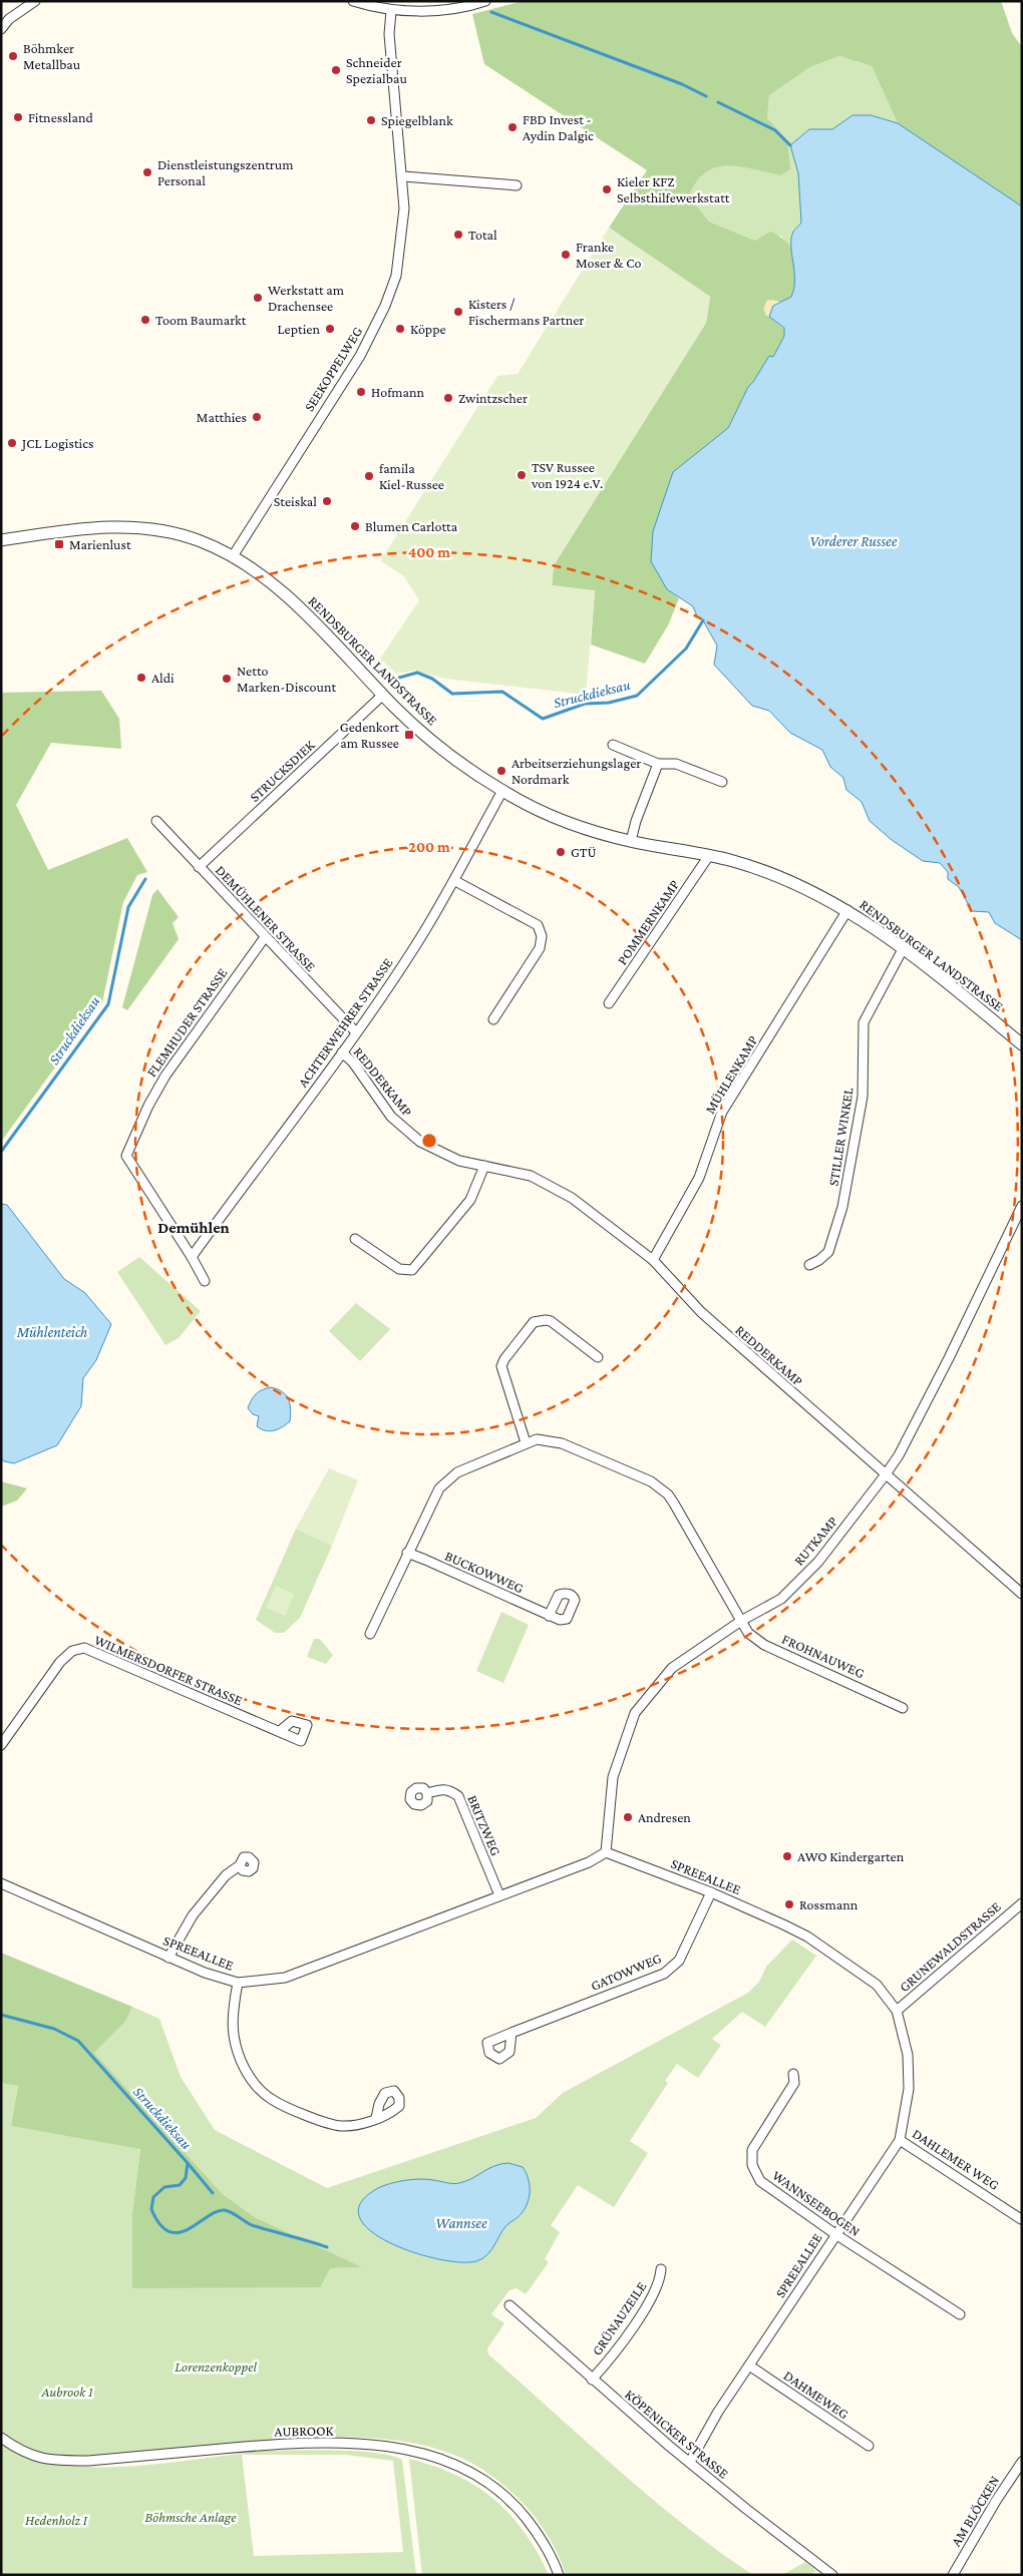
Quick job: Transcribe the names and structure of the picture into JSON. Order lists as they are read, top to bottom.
{
  "streets": {
    "street": [
      "SEEKOPPELWEG",
      "RENDSBURGER LANDSTRASSE",
      "STRUCKSDIEK",
      "DEMÜHLENER STRASSE",
      "POMMERNKAMP",
      "FLEMHUDER STRASSE",
      "ACHTERWEHRER STRASSE",
      "MÜHLENKAMP",
      "REDDERKAMP",
      "STILLER WINKEL",
      "RUTKAMP",
      "BUCKOWWEG",
      "FROHNAUWEG",
      "WILMERSDORFER STRASSE",
      "BRITZWEG",
      "SPREEALLEE",
      "GRUNEWALDSTRASSE",
      "GATOWWEG",
      "DAHLEMER WEG",
      "WANNSEEBOGEN",
      "GRÜNAUZEILE",
      "DAHMEWEG",
      "AUBROOK",
      "KÖPENICKER STRASSE",
      "AM BLÖCKEN"
    ]
  },
  "crossings": [
    ["SEEKOPPELWEG", "RENDSBURGER LANDSTRASSE"],
    ["RENDSBURGER LANDSTRASSE", "STRUCKSDIEK"],
    ["RENDSBURGER LANDSTRASSE", "POMMERNKAMP"],
    ["RENDSBURGER LANDSTRASSE", "ACHTERWEHRER STRASSE"],
    ["RENDSBURGER LANDSTRASSE", "MÜHLENKAMP"],
    ["RENDSBURGER LANDSTRASSE", "STILLER WINKEL"],
    ["STRUCKSDIEK", "DEMÜHLENER STRASSE"],
    ["DEMÜHLENER STRASSE", "FLEMHUDER STRASSE"],
    ["DEMÜHLENER STRASSE", "ACHTERWEHRER STRASSE"],
    ["FLEMHUDER STRASSE", "ACHTERWEHRER STRASSE"],
    ["ACHTERWEHRER STRASSE", "REDDERKAMP"],
    ["MÜHLENKAMP", "REDDERKAMP"],
    ["REDDERKAMP", "RUTKAMP"],
    ["RUTKAMP", "FROHNAUWEG"],
    ["RUTKAMP", "SPREEALLEE"],
    ["BRITZWEG", "SPREEALLEE"],
    ["SPREEALLEE", "GRUNEWALDSTRASSE"],
    ["SPREEALLEE", "GATOWWEG"],
    ["SPREEALLEE", "DAHLEMER WEG"],
    ["SPREEALLEE", "WANNSEEBOGEN"],
    ["SPREEALLEE", "DAHMEWEG"],
    ["SPREEALLEE", "KÖPENICKER STRASSE"],
    ["GRÜNAUZEILE", "KÖPENICKER STRASSE"]
  ],
  "districts": ["Demühlen"],
  "water": [
    "Vorderer Russee",
    "Struckdieksau",
    "Mühlenteich",
    "Wannsee"
  ],
  "parks": [
    "Lorenzenkoppel",
    "Aubrook 1",
    "Böhmsche Anlage",
    "Hedenholz I"
  ],
  "places": {
    "other": [
      "Böhmker Metallbau",
      "Schneider Spezialbau",
      "Fitnessland",
      "Spiegelblank",
      "FBD Invest - Aydin Dalgic",
      "Dienstleistungszentrum Personal",
      "Kieler KFZ Selbsthilfewerkstatt",
      "Total",
      "Franke Moser & Co",
      "Werkstatt am Drachensee",
      "Kisters / Fischermans Partner",
      "Toom Baumarkt",
      "Leptien",
      "Köppe",
      "Hofmann",
      "Zwintzscher",
      "Matthies",
      "JCL Logistics",
      "TSV Russee von 1924 e.V.",
      "famila Kiel-Russee",
      "Steiskal",
      "Blumen Carlotta",
      "Aldi",
      "Netto Marken-Discount",
      "Arbeitserziehungslager Nordmark",
      "GTÜ",
      "Andresen",
      "AWO Kindergarten",
      "Rossmann"
    ],
    "transit": ["Marienlust", "Gedenkort am Russee"]
  },
  "rings": ["400 m", "200 m"]
}
